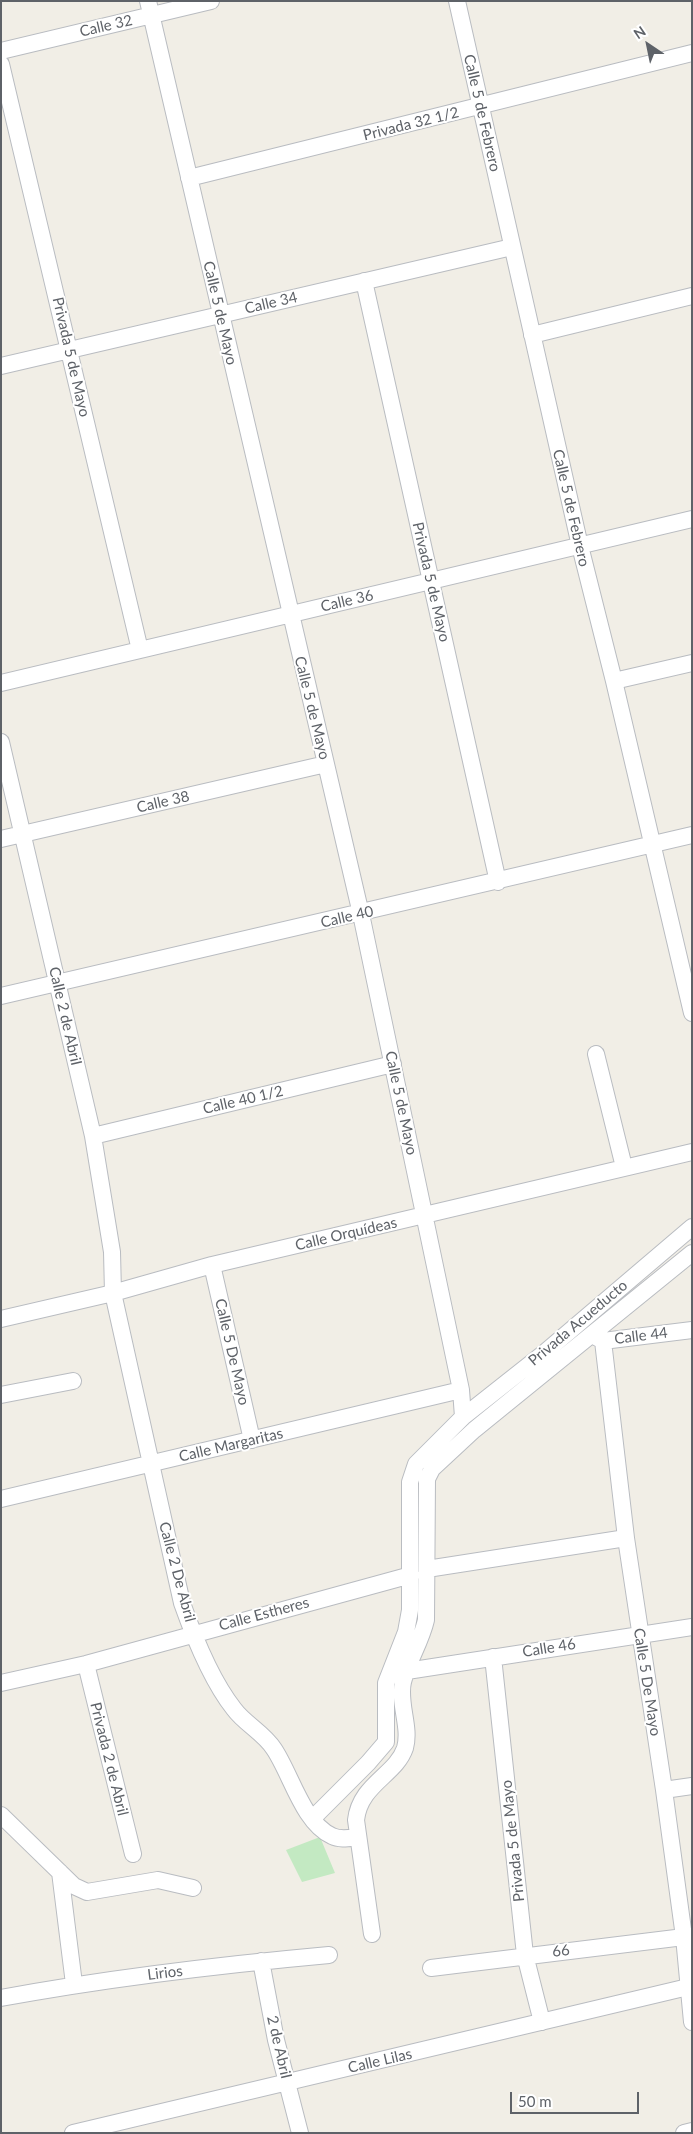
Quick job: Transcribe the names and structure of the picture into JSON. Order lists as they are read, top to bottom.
{
  "streets": {
    "street": [
      "Calle 32",
      "Calle 5 de Febrero",
      "Privada 32 1/2",
      "Calle 34",
      "Calle 5 de Mayo",
      "Privada 5 de Mayo",
      "Calle 36",
      "Calle 38",
      "Calle 40",
      "Calle 2 de Abril",
      "Calle 40 1/2",
      "Calle Orquídeas",
      "Privada Acueducto",
      "Calle 44",
      "Calle 5 De Mayo",
      "Calle Margaritas",
      "Calle 2 De Abril",
      "Calle Estheres",
      "Calle 46",
      "Privada 2 de Abril",
      "66",
      "Lirios",
      "2 de Abril",
      "Calle Lilas"
    ]
  },
  "crossings": [
    ["Calle 32", "Calle 5 de Mayo"],
    ["Calle 5 de Febrero", "Privada 32 1/2"],
    ["Calle 5 de Febrero", "Calle 34"],
    ["Calle 5 de Febrero", "Calle 36"],
    ["Calle 5 de Febrero", "Calle 40"],
    ["Privada 32 1/2", "Calle 5 de Mayo"],
    ["Calle 34", "Calle 5 de Mayo"],
    ["Calle 34", "Privada 5 de Mayo"],
    ["Calle 5 de Mayo", "Calle 36"],
    ["Calle 5 de Mayo", "Calle 38"],
    ["Calle 5 de Mayo", "Calle 40"],
    ["Calle 5 de Mayo", "Calle 40 1/2"],
    ["Calle 5 de Mayo", "Calle Orquídeas"],
    ["Calle 5 de Mayo", "Privada Acueducto"],
    ["Calle 5 de Mayo", "Calle Margaritas"],
    ["Privada 5 de Mayo", "Calle 36"],
    ["Privada 5 de Mayo", "Calle 40"],
    ["Privada 5 de Mayo", "Calle 46"],
    ["Privada 5 de Mayo", "66"],
    ["Privada 5 de Mayo", "Calle Lilas"],
    ["Calle 38", "Calle 2 de Abril"],
    ["Calle 40", "Calle 2 de Abril"],
    ["Calle 2 de Abril", "Calle 40 1/2"],
    ["Calle 2 de Abril", "Calle Orquídeas"],
    ["Calle 2 de Abril", "Calle 2 De Abril"],
    ["Calle Orquídeas", "Calle 5 De Mayo"],
    ["Calle Orquídeas", "Calle 2 De Abril"],
    ["Privada Acueducto", "Calle 44"],
    ["Privada Acueducto", "Calle 5 De Mayo"],
    ["Privada Acueducto", "Calle 2 De Abril"],
    ["Privada Acueducto", "Calle Estheres"],
    ["Privada Acueducto", "Calle 46"],
    ["Calle 44", "Calle 5 De Mayo"],
    ["Calle 5 De Mayo", "Calle Margaritas"],
    ["Calle 5 De Mayo", "Calle 46"],
    ["Calle 5 De Mayo", "66"],
    ["Calle 5 De Mayo", "Calle Lilas"],
    ["Calle Margaritas", "Calle 2 De Abril"],
    ["Calle 2 De Abril", "Calle Estheres"],
    ["Calle Estheres", "Privada 2 de Abril"],
    ["Lirios", "2 de Abril"],
    ["2 de Abril", "Calle Lilas"]
  ],
  "scale_bar": "50 m",
  "north": "top left"
}
